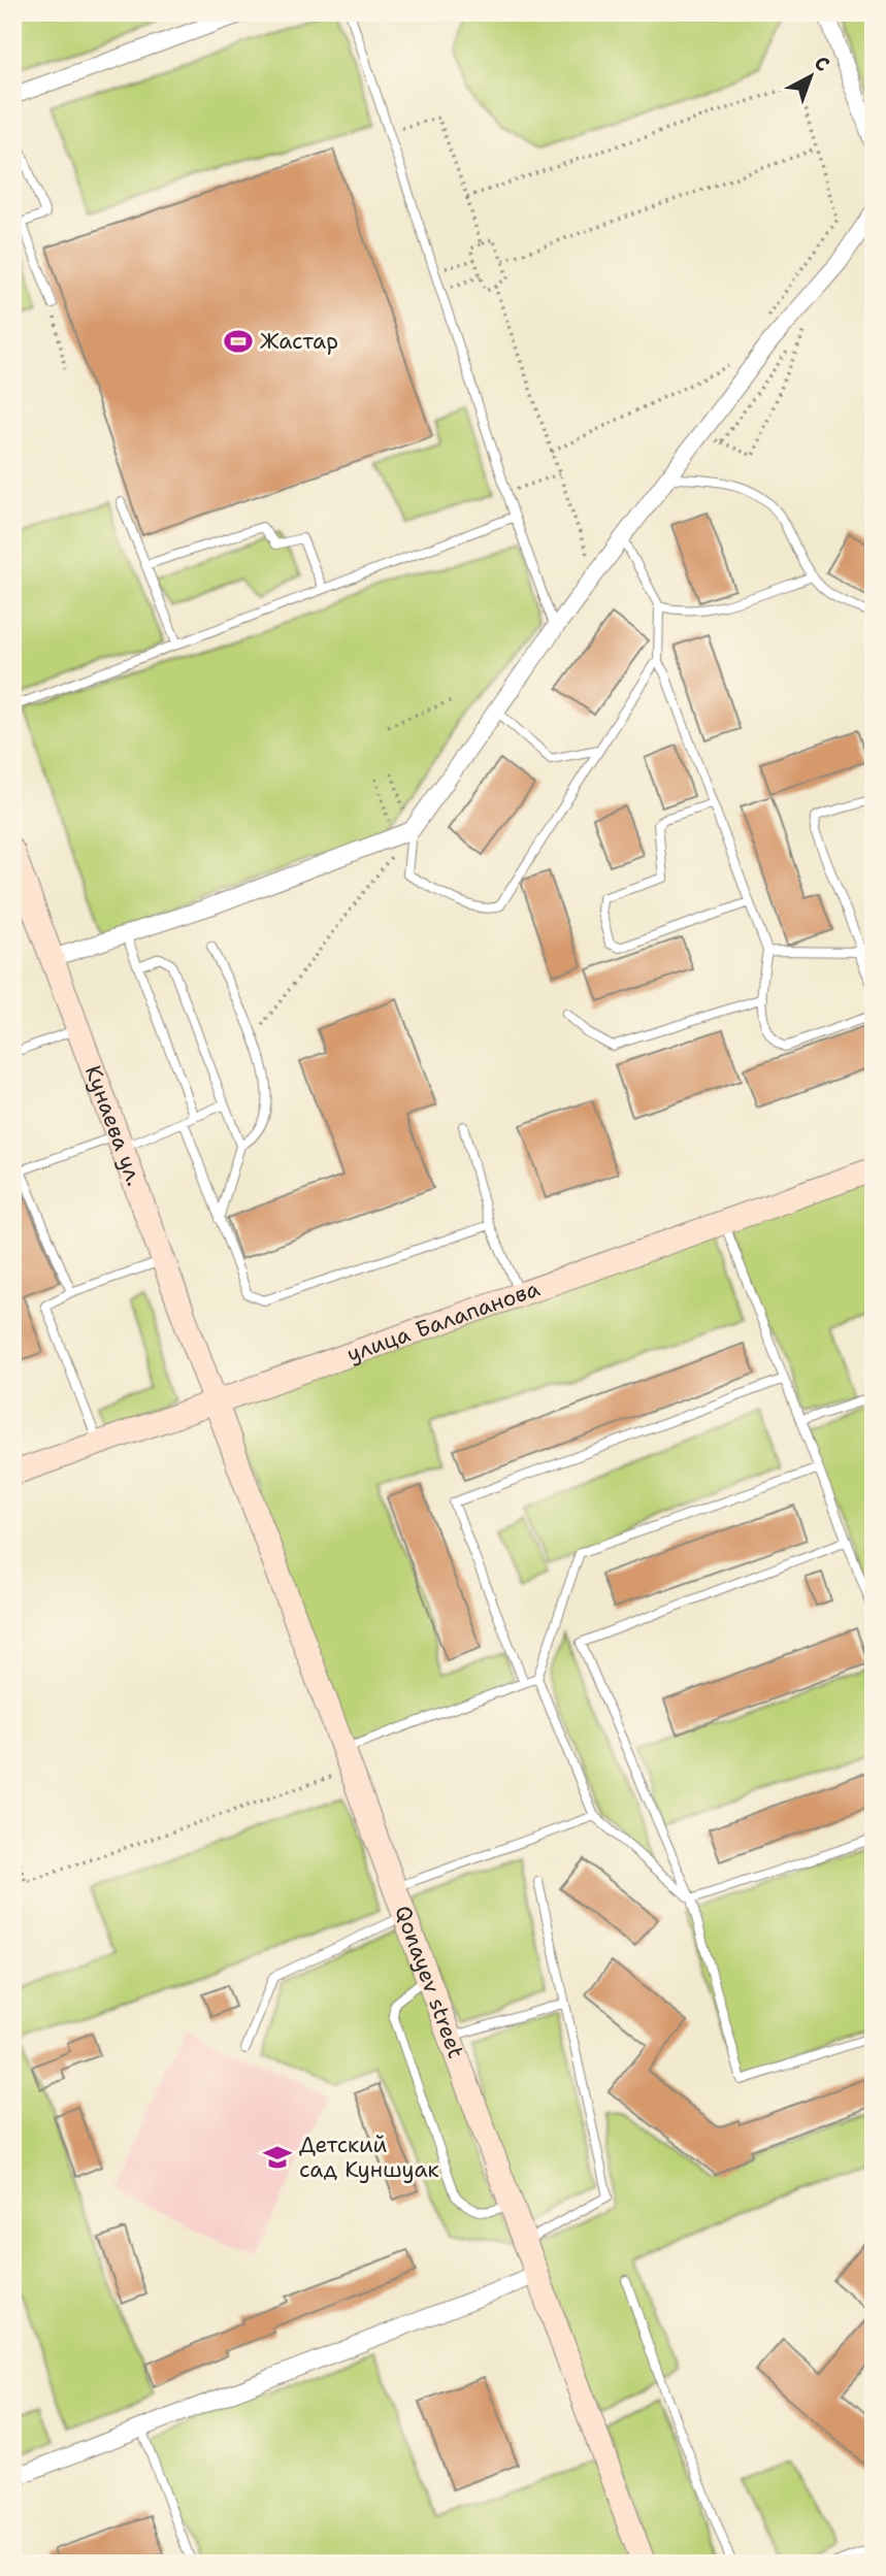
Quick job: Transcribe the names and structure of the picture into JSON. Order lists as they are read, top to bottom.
{
  "streets": {
    "street": ["Кунаева ул.", "улица Балапанова", "Qonayev street"]
  },
  "crossings": [
    ["Кунаева ул.", "улица Балапанова"],
    ["Кунаева ул.", "Qonayev street"],
    ["улица Балапанова", "Qonayev street"]
  ],
  "places": {
    "sports": ["Жастар"],
    "school or university": ["Детский сад Куншуак"]
  },
  "north": "top right"
}
